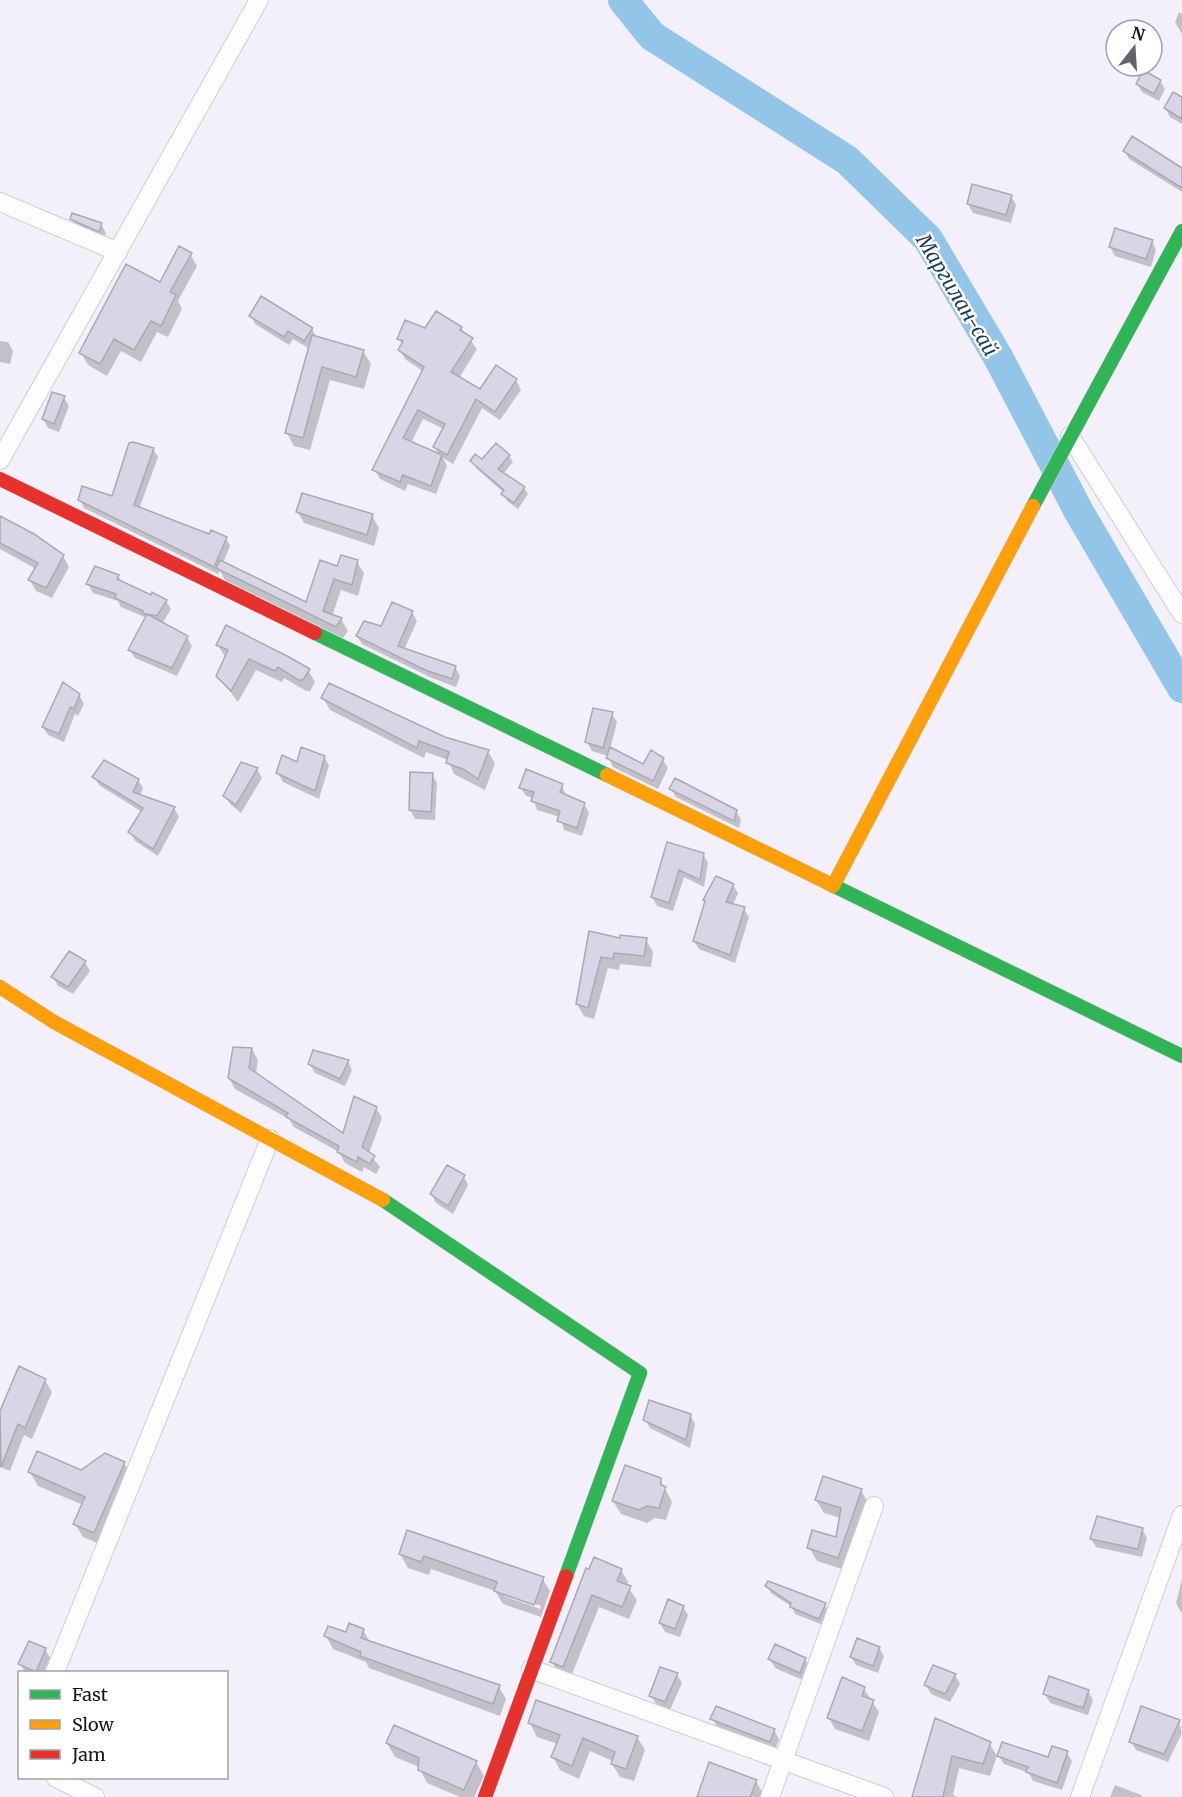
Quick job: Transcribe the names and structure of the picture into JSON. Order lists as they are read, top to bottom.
{
  "water": ["Маргилан-сай"],
  "legend": ["Fast", "Slow", "Jam"],
  "north": "top"
}
